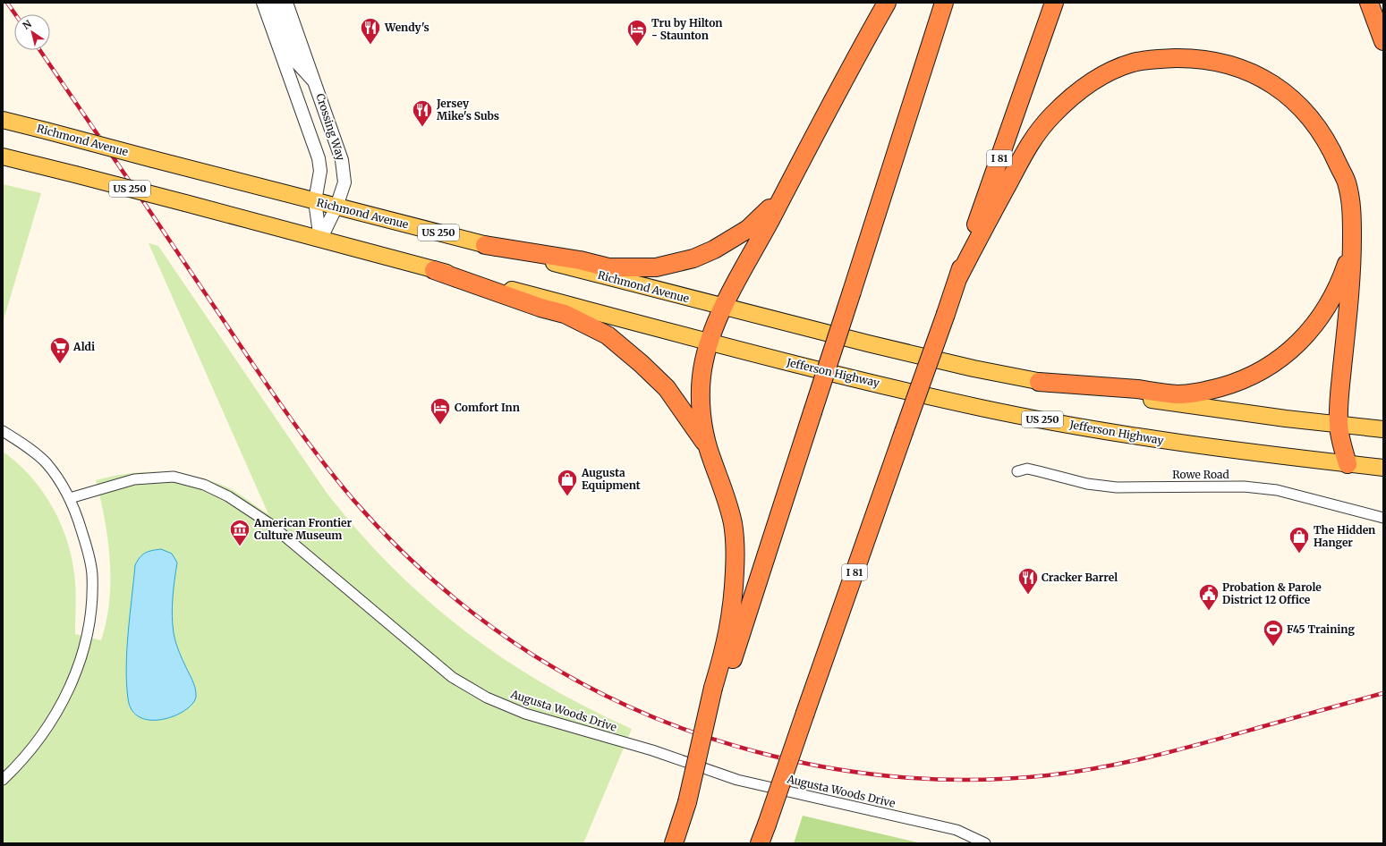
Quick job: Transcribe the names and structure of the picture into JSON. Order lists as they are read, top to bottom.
{
  "streets": {
    "highway": ["I 81"],
    "main road": ["Richmond Avenue", "US 250", "Jefferson Highway"],
    "street": ["Crossing Way", "Rowe Road", "Augusta Woods Drive"]
  },
  "crossings": [
    ["Crossing Way", "Richmond Avenue"],
    ["Crossing Way", "US 250"],
    ["Richmond Avenue", "US 250"],
    ["US 250", "Jefferson Highway"]
  ],
  "places": {
    "restaurant": ["Wendy's", "Jersey Mike's Subs", "Cracker Barrel"],
    "hotel": ["Tru by Hilton - Staunton", "Comfort Inn"],
    "supermarket": ["Aldi"],
    "shop": ["Augusta Equipment", "The Hidden Hanger"],
    "museum": ["American Frontier Culture Museum"],
    "public building": ["Probation & Parole District 12 Office"],
    "sports": ["F45 Training"]
  },
  "north": "top left"
}
